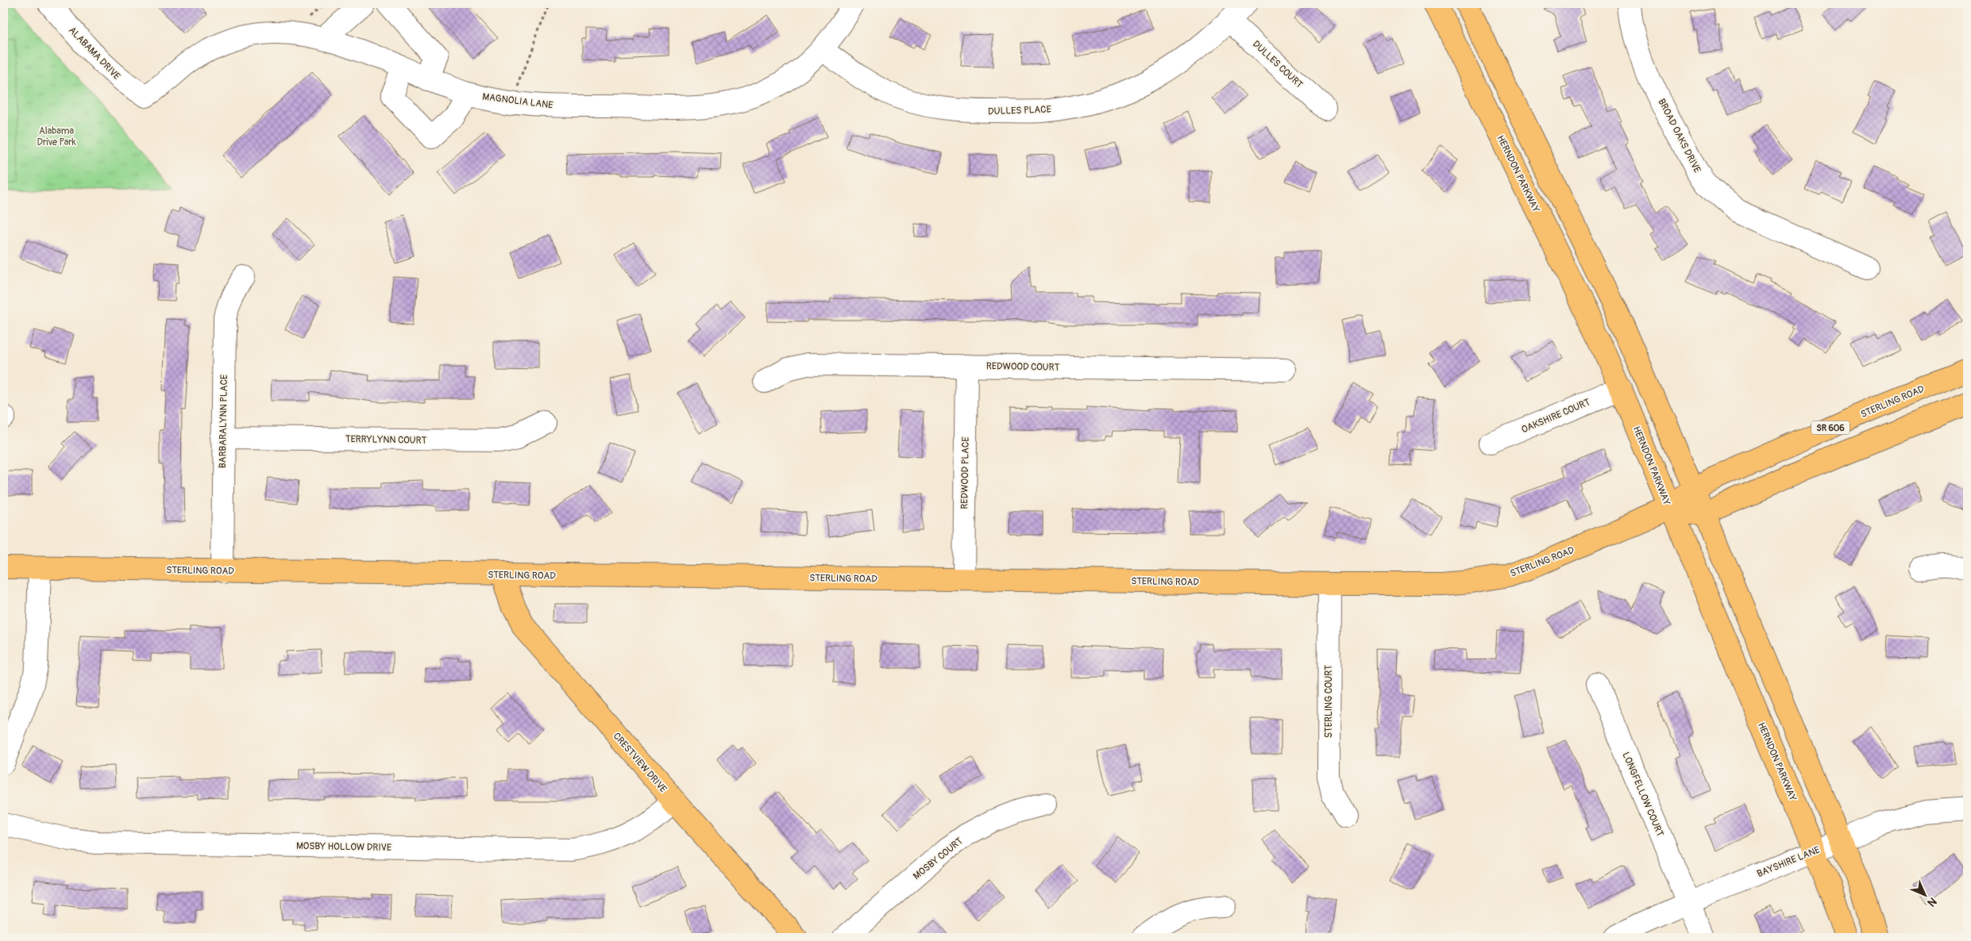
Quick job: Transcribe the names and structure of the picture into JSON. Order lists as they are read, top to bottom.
{
  "streets": {
    "main road": [
      "HERNDON PARKWAY",
      "STERLING ROAD",
      "SR 606",
      "CRESTVIEW DRIVE"
    ],
    "street": [
      "ALABAMA DRIVE",
      "DULLES COURT",
      "MAGNOLIA LANE",
      "DULLES PLACE",
      "BROAD OAKS DRIVE",
      "REDWOOD COURT",
      "OAKSHIRE COURT",
      "BARBARALYNN PLACE",
      "TERRYLYNN COURT",
      "REDWOOD PLACE",
      "STERLING COURT",
      "LONGFELLOW COURT",
      "MOSBY HOLLOW DRIVE",
      "MOSBY COURT",
      "BAYSHIRE LANE"
    ]
  },
  "crossings": [
    ["ALABAMA DRIVE", "MAGNOLIA LANE"],
    ["DULLES COURT", "DULLES PLACE"],
    ["MAGNOLIA LANE", "DULLES PLACE"],
    ["HERNDON PARKWAY", "STERLING ROAD"],
    ["HERNDON PARKWAY", "OAKSHIRE COURT"],
    ["HERNDON PARKWAY", "BAYSHIRE LANE"],
    ["REDWOOD COURT", "REDWOOD PLACE"],
    ["STERLING ROAD", "BARBARALYNN PLACE"],
    ["STERLING ROAD", "REDWOOD PLACE"],
    ["STERLING ROAD", "STERLING COURT"],
    ["STERLING ROAD", "CRESTVIEW DRIVE"],
    ["BARBARALYNN PLACE", "TERRYLYNN COURT"],
    ["CRESTVIEW DRIVE", "MOSBY HOLLOW DRIVE"],
    ["LONGFELLOW COURT", "BAYSHIRE LANE"]
  ],
  "parks": ["Alabama Drive Park"],
  "north": "bottom right"
}
